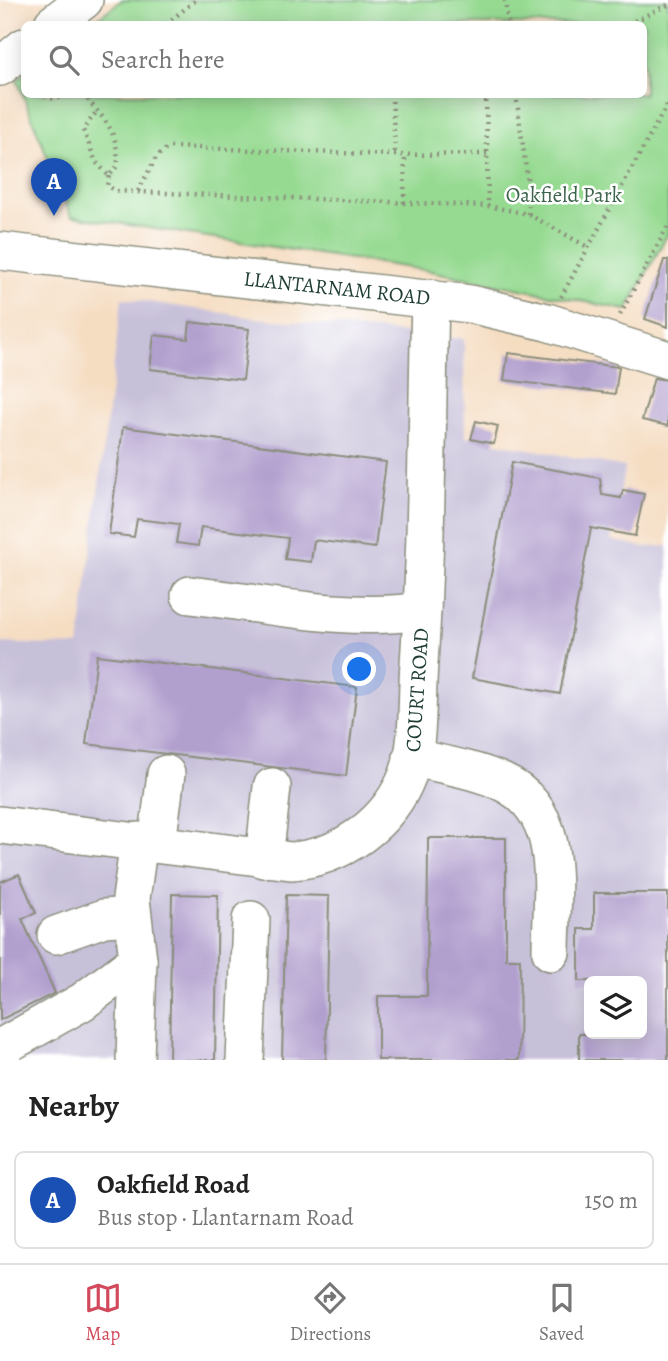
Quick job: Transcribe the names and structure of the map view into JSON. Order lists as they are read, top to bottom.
{
  "streets": {
    "street": ["LLANTARNAM ROAD", "COURT ROAD"]
  },
  "crossings": [
    ["LLANTARNAM ROAD", "COURT ROAD"]
  ],
  "parks": ["Oakfield Park"],
  "page": {
    "search": "Search here",
    "pins": "A",
    "heading": "Nearby",
    "list": [
      {
        "mark": "A",
        "name": "Oakfield Road",
        "note": "Bus stop · Llantarnam Road",
        "value": "150 m"
      }
    ],
    "nav": ["Map", "Directions", "Saved"]
  }
}
